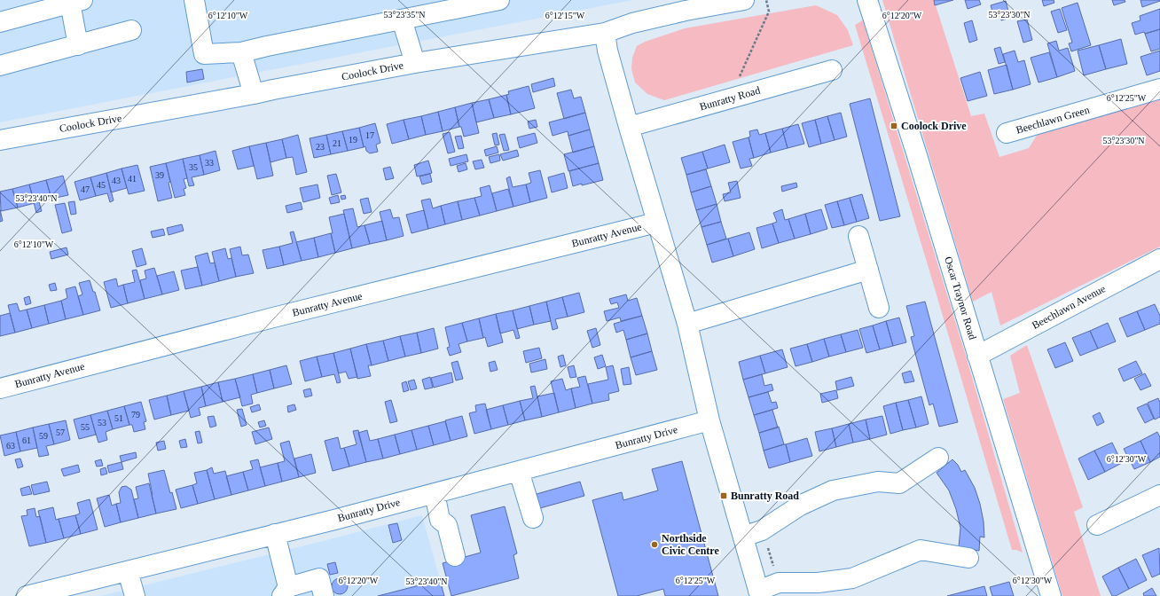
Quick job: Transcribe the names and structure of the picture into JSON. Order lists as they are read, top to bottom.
{
  "streets": {
    "street": [
      "Coolock Drive",
      "Bunratty Road",
      "Beechlawn Green",
      "Bunratty Avenue",
      "Oscar Traynor Road",
      "Beechlawn Avenue",
      "Bunratty Drive"
    ]
  },
  "crossings": [
    ["Oscar Traynor Road", "Beechlawn Avenue"]
  ],
  "places": {
    "transit": ["Coolock Drive", "Bunratty Road"],
    "other": ["Northside Civic Centre"]
  },
  "house_numbers": [
    "17",
    "19",
    "21",
    "23",
    "33",
    "35",
    "39",
    "41",
    "43",
    "45",
    "47",
    "79",
    "51",
    "53",
    "55",
    "57",
    "59",
    "61",
    "63"
  ],
  "coordinates": [
    "53°23'35\"N",
    "53°23'30\"N",
    "6°12'10\"W",
    "6°12'15\"W",
    "6°12'20\"W",
    "6°12'25\"W",
    "53°23'40\"N",
    "6°12'30\"W"
  ]
}
